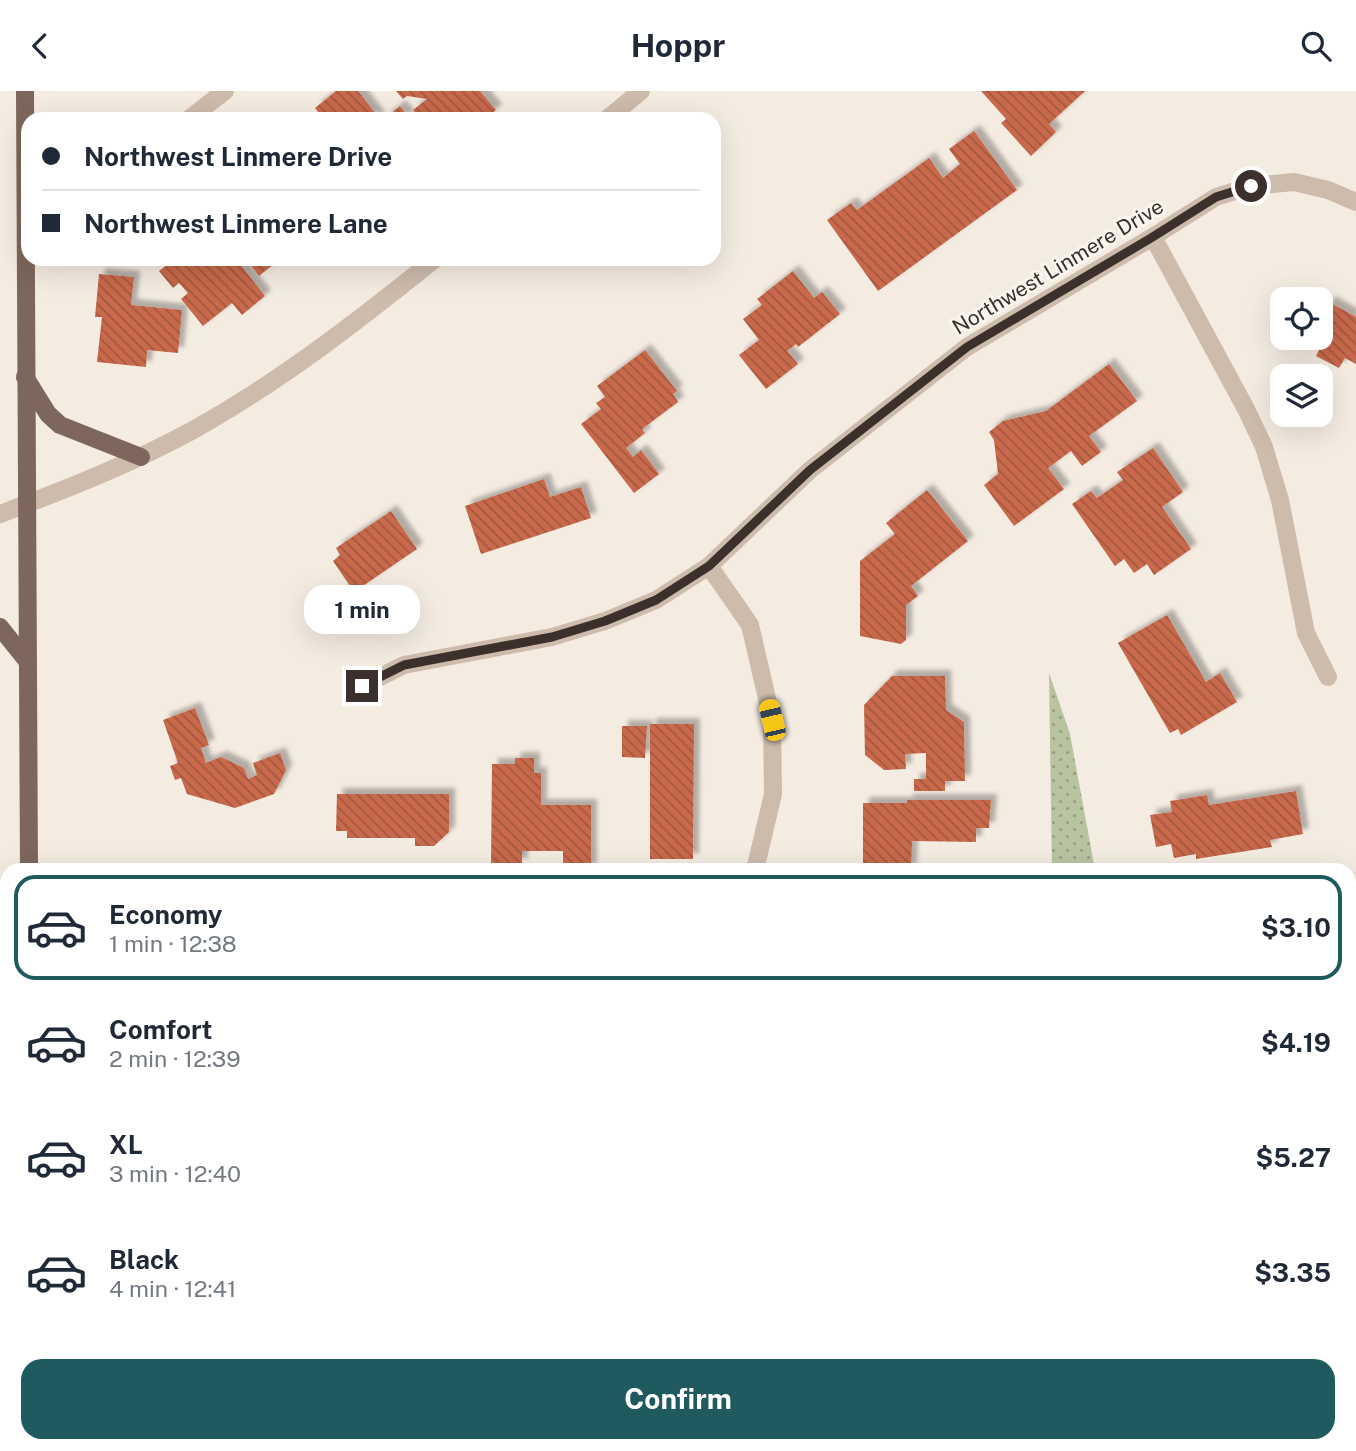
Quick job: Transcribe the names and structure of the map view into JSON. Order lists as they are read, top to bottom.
{
  "streets": {
    "street": ["Northwest Linmere Drive"]
  },
  "page": {
    "header": "Hoppr",
    "banner": ["Northwest Linmere Drive", "Northwest Linmere Lane"],
    "bubble": "1 min",
    "list": [
      {
        "name": "Economy",
        "note": "1 min · 12:38",
        "value": "$3.10"
      },
      {
        "name": "Comfort",
        "note": "2 min · 12:39",
        "value": "$4.19"
      },
      {
        "name": "XL",
        "note": "3 min · 12:40",
        "value": "$5.27"
      },
      {
        "name": "Black",
        "note": "4 min · 12:41",
        "value": "$3.35"
      }
    ],
    "buttons": "Confirm"
  }
}
